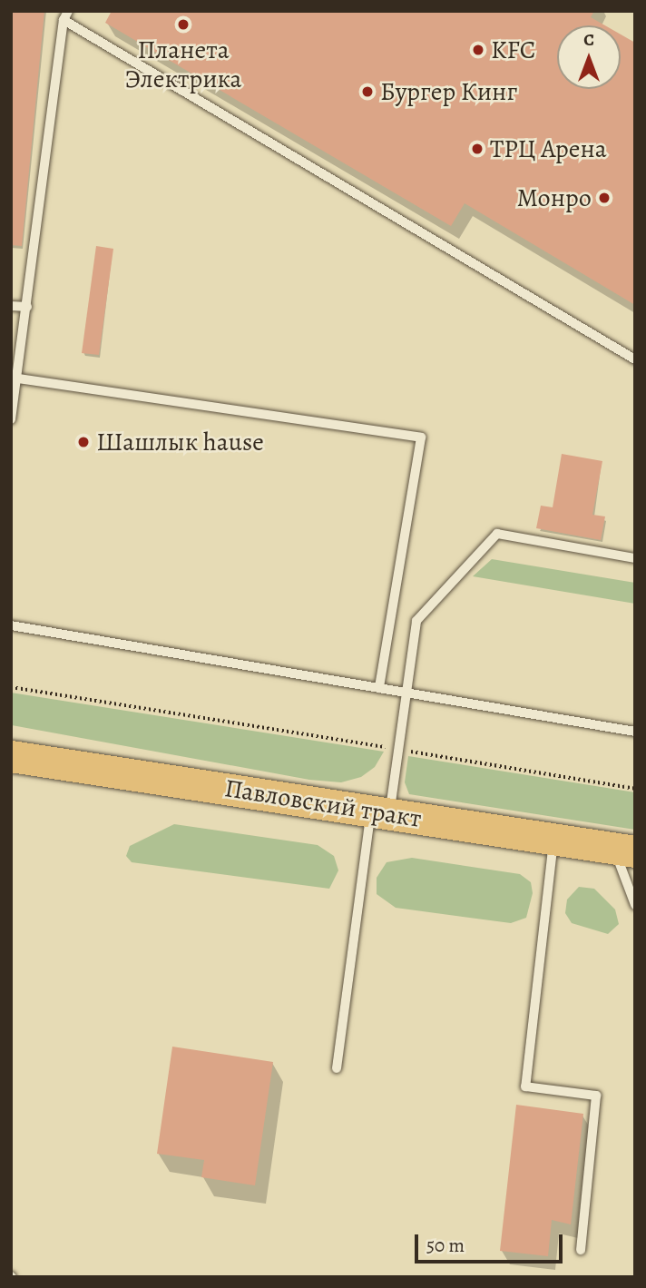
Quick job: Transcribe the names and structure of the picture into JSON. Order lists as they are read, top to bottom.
{
  "streets": {
    "main road": ["Павловский тракт"]
  },
  "places": [
    "Планета Электрика",
    "KFC",
    "Бургер Кинг",
    "ТРЦ Арена",
    "Монро",
    "Шашлык hause"
  ],
  "scale_bar": "50 m",
  "north": "top"
}
